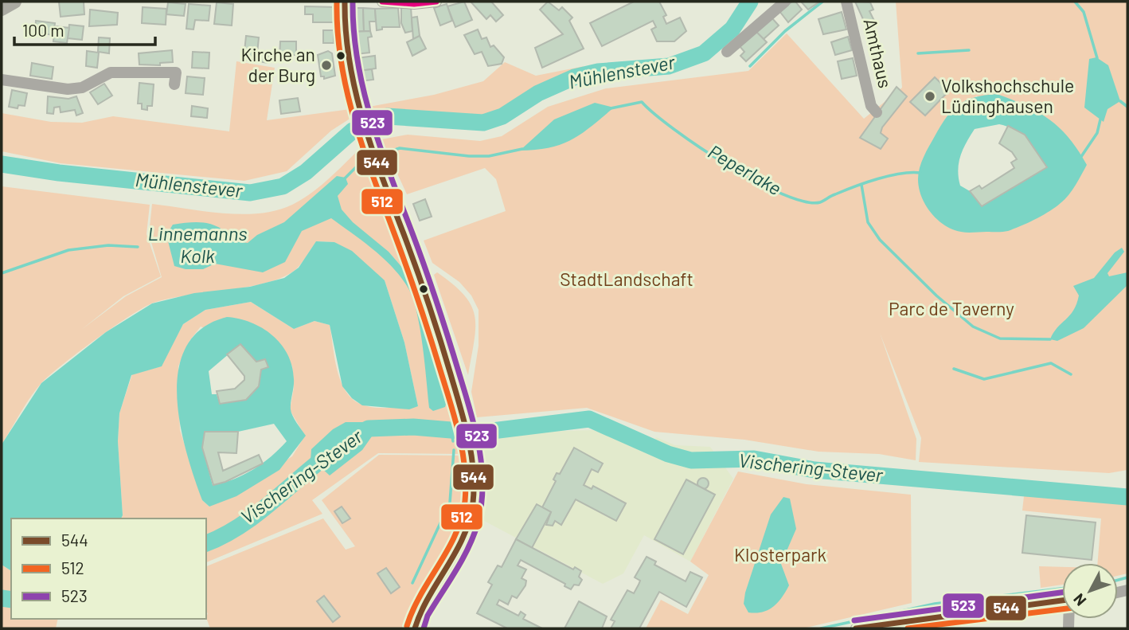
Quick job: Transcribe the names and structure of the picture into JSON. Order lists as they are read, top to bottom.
{
  "streets": {
    "street": ["Amthaus"]
  },
  "water": [
    "Mühlenstever",
    "Peperlake",
    "Linnemanns Kolk",
    "Vischering-Stever"
  ],
  "parks": ["StadtLandschaft", "Parc de Taverny", "Klosterpark"],
  "places": ["Kirche an der Burg", "Volkshochschule Lüdinghausen"],
  "lines": ["transit line 544", "transit line 512", "transit line 523"],
  "legend": ["544", "512", "523"],
  "scale_bar": "100 m",
  "north": "bottom left"
}
